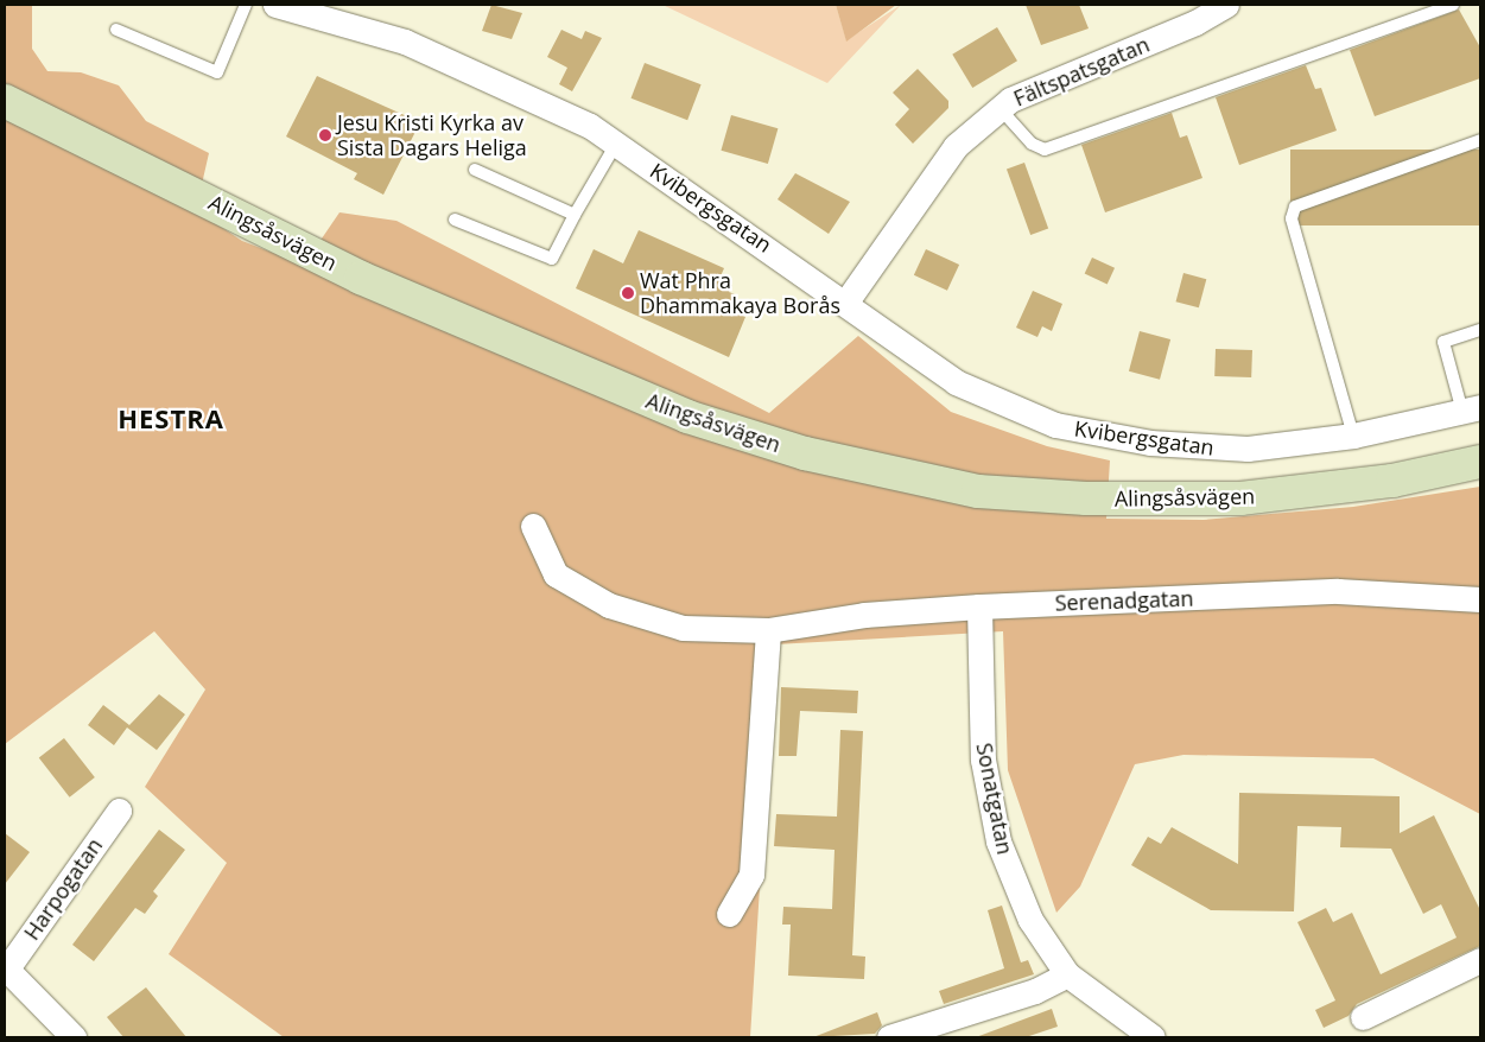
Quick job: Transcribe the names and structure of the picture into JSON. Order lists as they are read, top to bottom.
{
  "streets": {
    "main road": ["Alingsåsvägen"],
    "street": [
      "Fältspatsgatan",
      "Kvibergsgatan",
      "Serenadgatan",
      "Sonatgatan",
      "Harpogatan"
    ]
  },
  "crossings": [
    ["Fältspatsgatan", "Kvibergsgatan"],
    ["Serenadgatan", "Sonatgatan"]
  ],
  "districts": ["HESTRA"],
  "places": ["Jesu Kristi Kyrka av Sista Dagars Heliga", "Wat Phra Dhammakaya Borås"]
}
